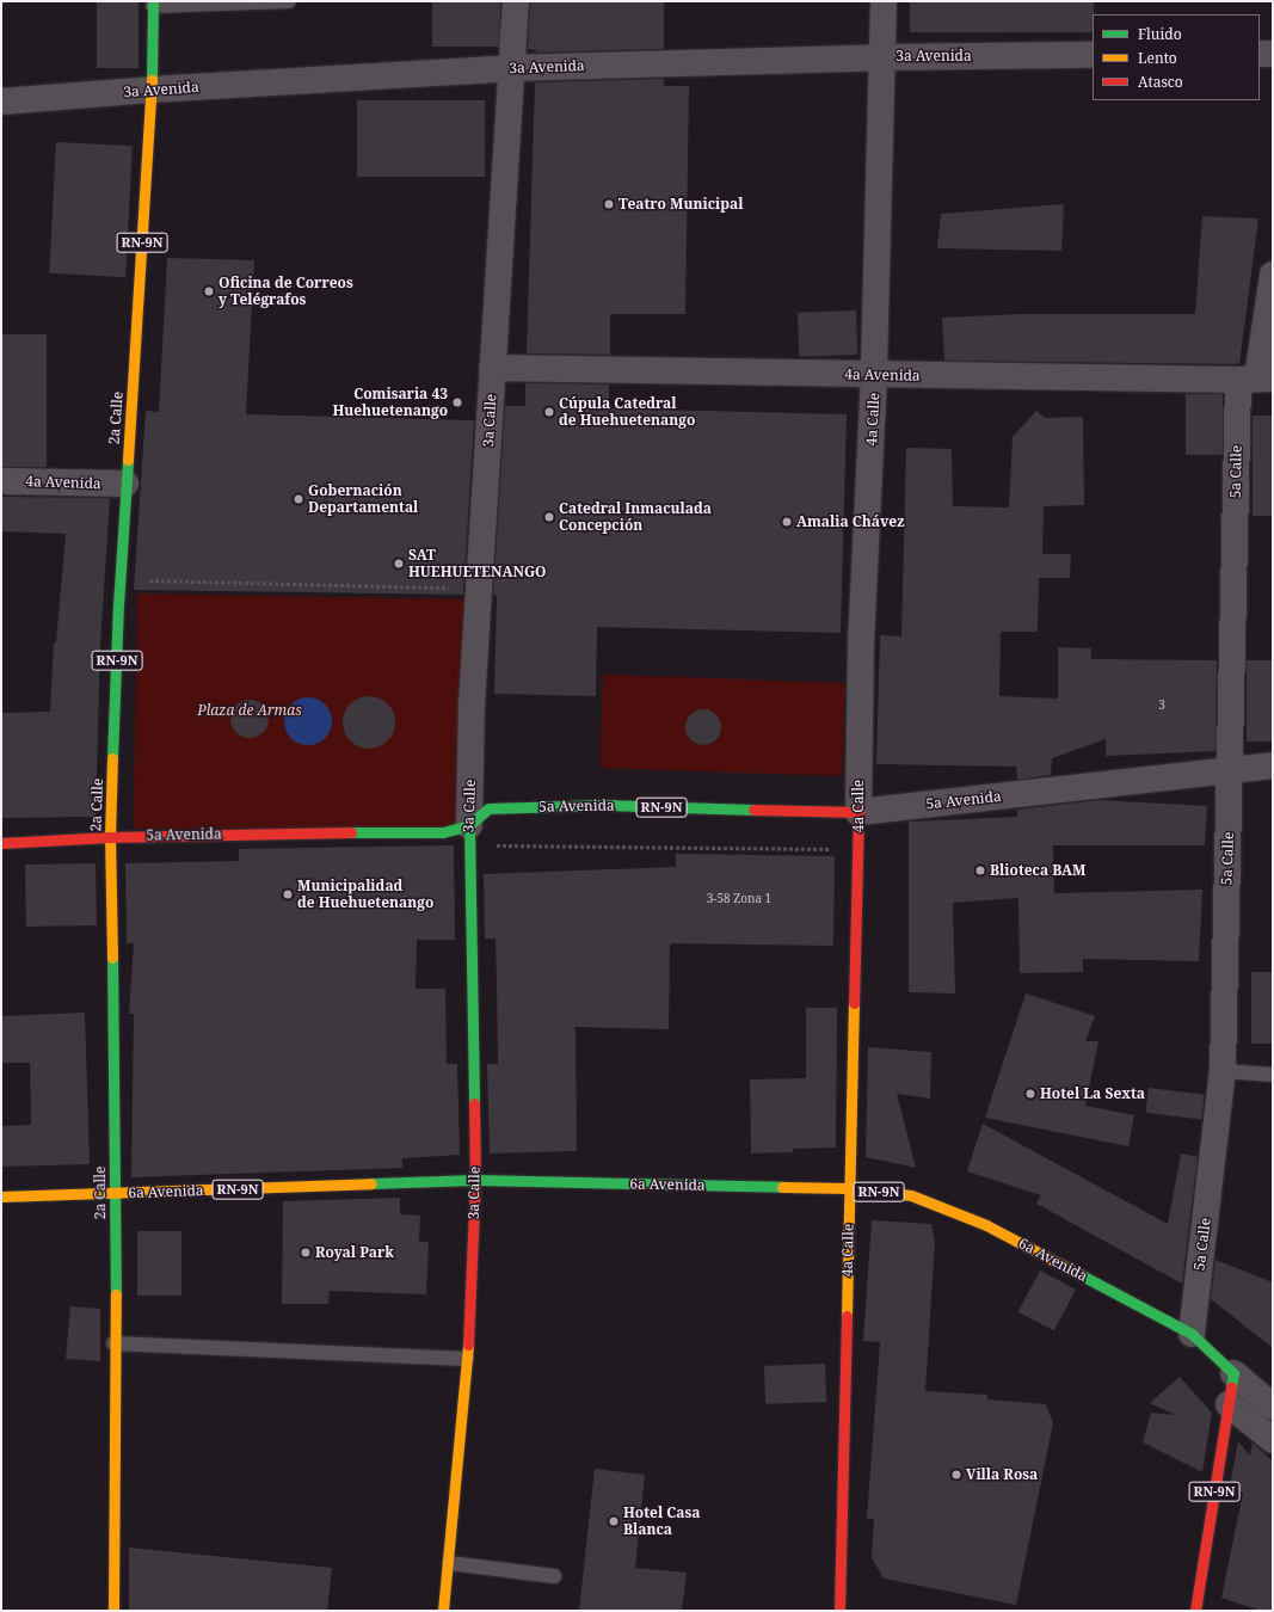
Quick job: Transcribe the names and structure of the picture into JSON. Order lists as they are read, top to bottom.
{
  "streets": {
    "main road": [
      "RN-9N",
      "2a Calle",
      "4a Calle",
      "3a Calle",
      "5a Avenida",
      "6a Avenida"
    ],
    "street": ["3a Avenida", "4a Avenida", "5a Calle"]
  },
  "crossings": [
    ["3a Avenida", "2a Calle"],
    ["3a Avenida", "4a Calle"],
    ["3a Avenida", "3a Calle"],
    ["RN-9N", "6a Avenida"],
    ["4a Avenida", "2a Calle"],
    ["4a Avenida", "4a Calle"],
    ["4a Avenida", "3a Calle"],
    ["4a Avenida", "5a Calle"],
    ["2a Calle", "5a Avenida"],
    ["2a Calle", "6a Avenida"],
    ["4a Calle", "5a Avenida"],
    ["4a Calle", "6a Avenida"],
    ["3a Calle", "5a Avenida"],
    ["3a Calle", "6a Avenida"],
    ["5a Calle", "5a Avenida"],
    ["5a Calle", "6a Avenida"]
  ],
  "parks": ["Plaza de Armas"],
  "places": [
    "Teatro Municipal",
    "Oficina de Correos y Telégrafos",
    "Comisaria 43 Huehuetenango",
    "Cúpula Catedral de Huehuetenango",
    "Gobernación Departamental",
    "Catedral Inmaculada Concepción",
    "Amalia Chávez",
    "SAT HUEHUETENANGO",
    "Blioteca BAM",
    "Municipalidad de Huehuetenango",
    "Hotel La Sexta",
    "Royal Park",
    "Villa Rosa",
    "Hotel Casa Blanca"
  ],
  "house_numbers": ["3", "3-58 Zona 1"],
  "legend": ["Fluido", "Lento", "Atasco"]
}
